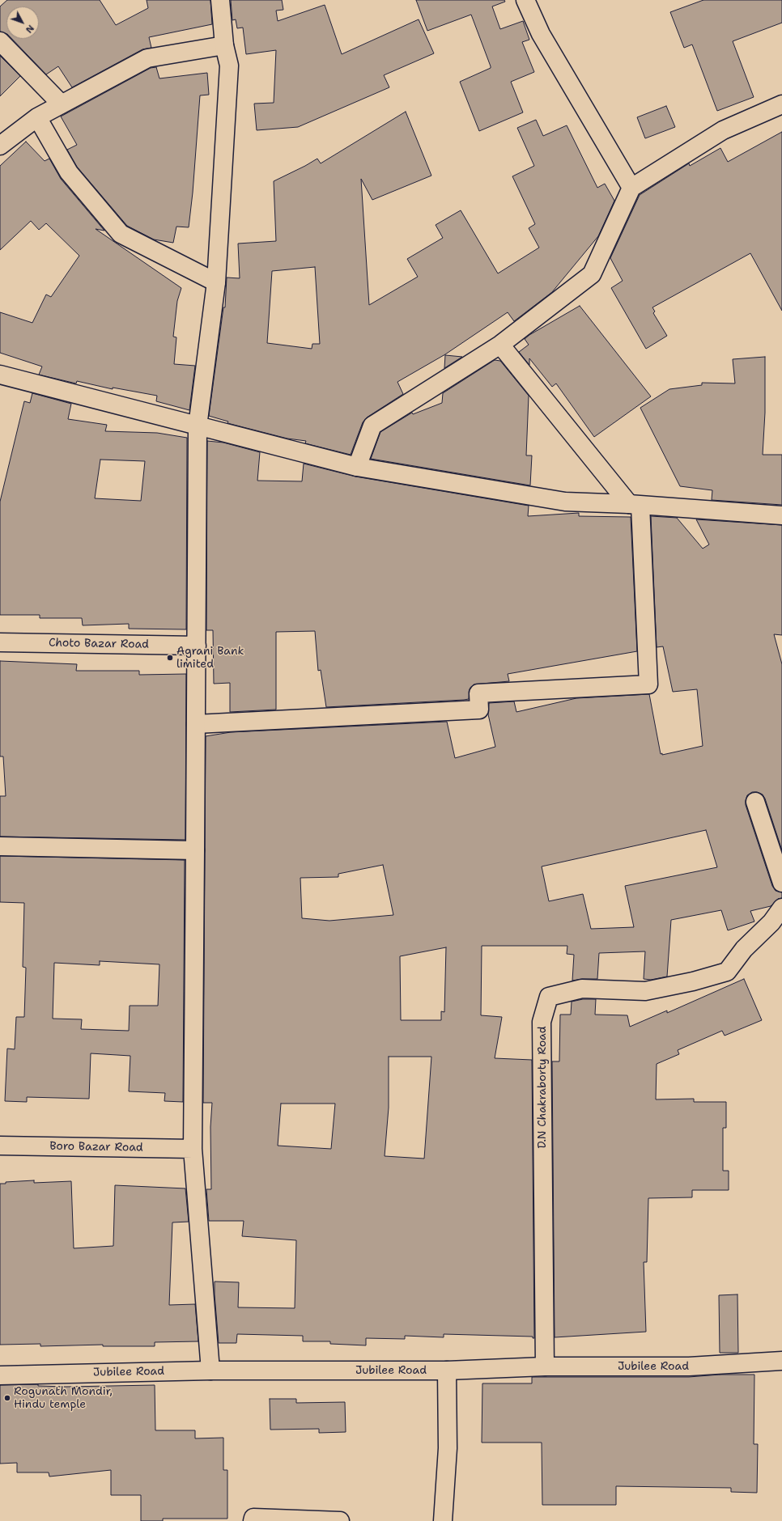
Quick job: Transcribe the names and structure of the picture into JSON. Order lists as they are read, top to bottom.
{
  "streets": {
    "street": [
      "Choto Bazar Road",
      "D.N Chakraborty Road",
      "Boro Bazar Road",
      "Jubilee Road"
    ]
  },
  "crossings": [
    ["D.N Chakraborty Road", "Jubilee Road"]
  ],
  "places": ["Agrani Bank limited", "Rogunath Mondir, Hindu temple"],
  "north": "bottom right"
}
